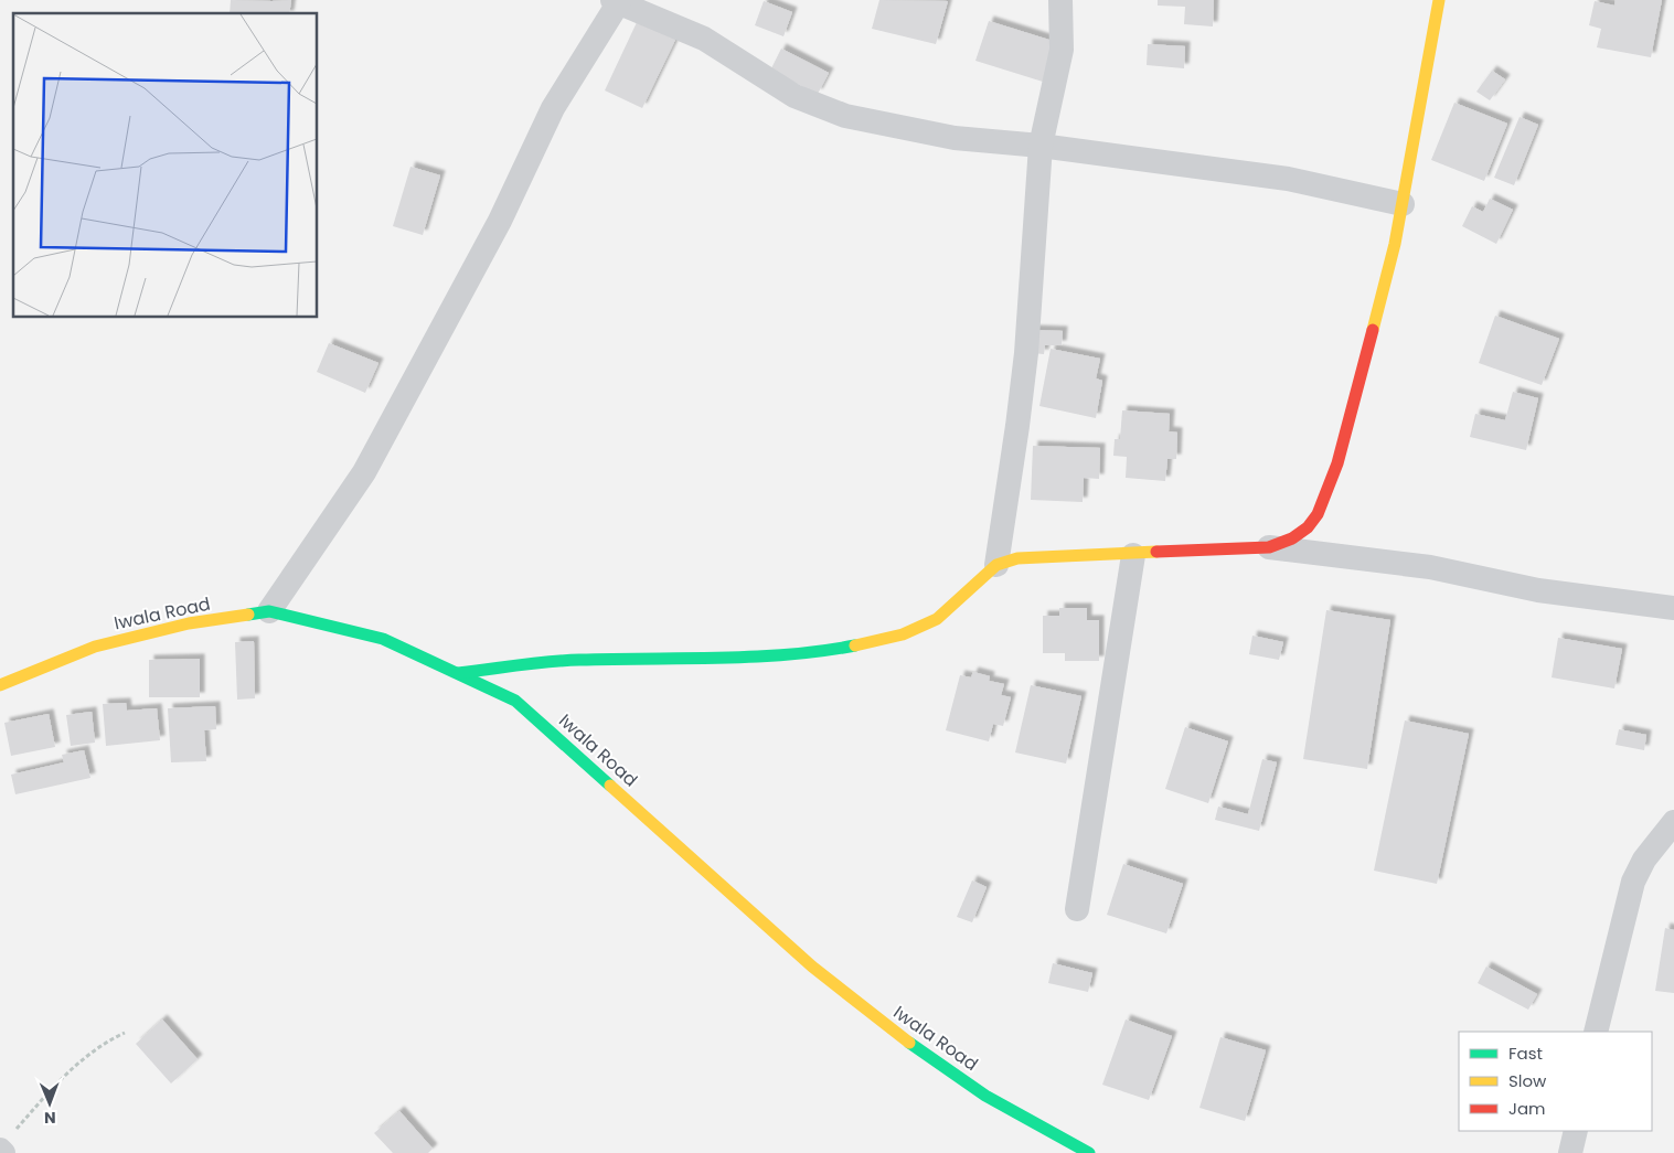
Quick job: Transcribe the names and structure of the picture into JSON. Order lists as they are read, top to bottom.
{
  "streets": {
    "street": ["Iwala Road"]
  },
  "legend": ["Fast", "Slow", "Jam"],
  "north": "bottom"
}
